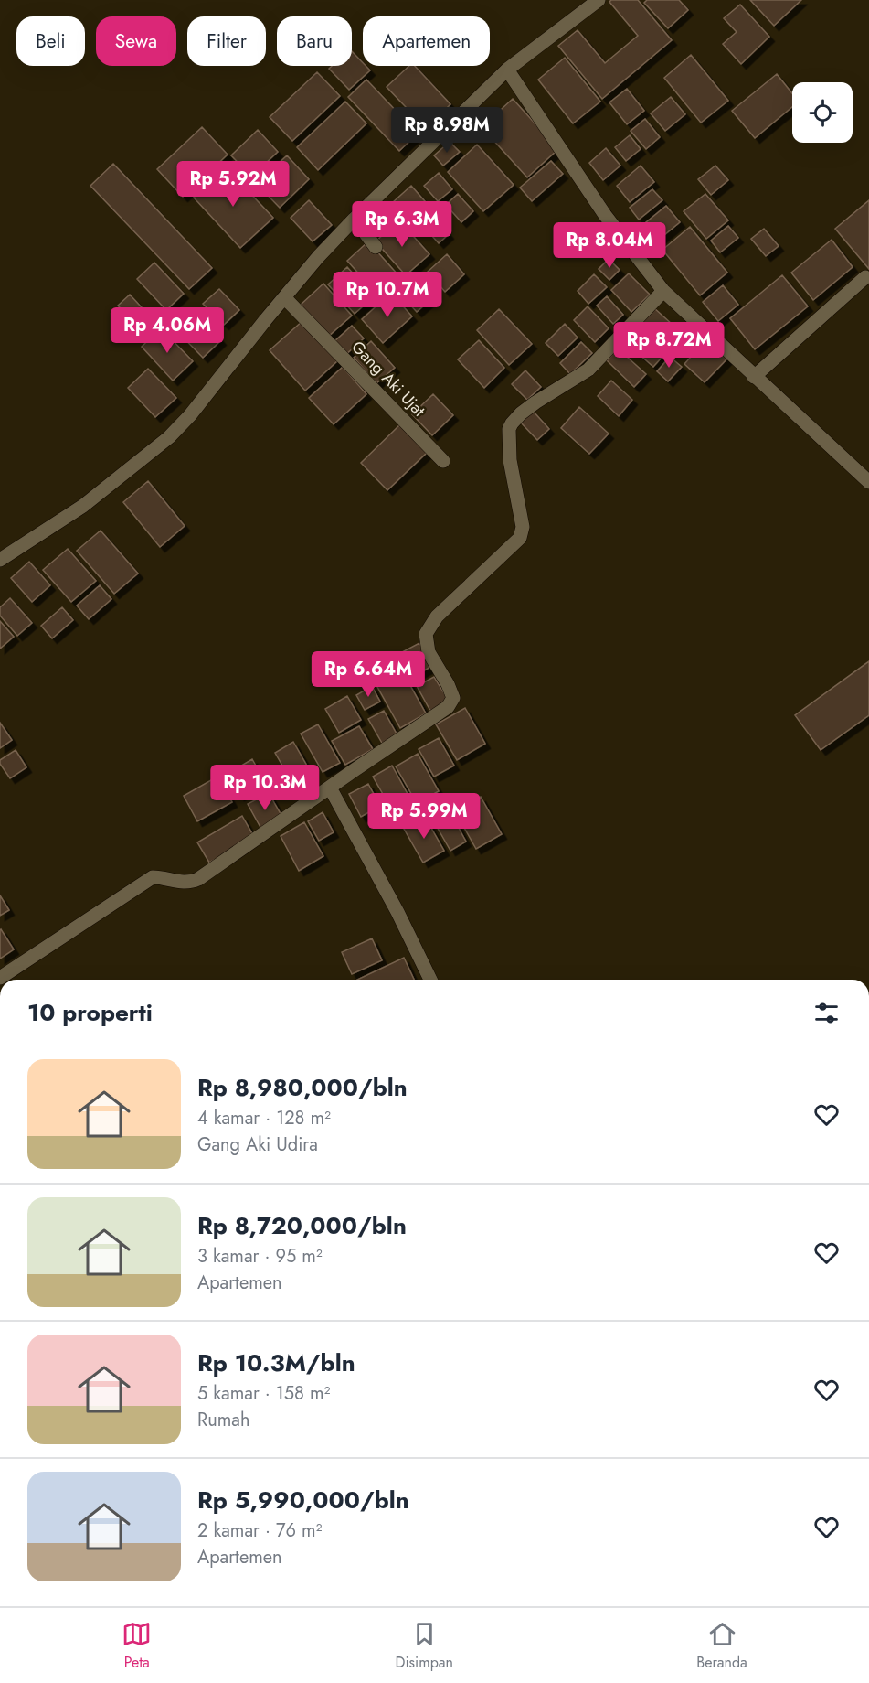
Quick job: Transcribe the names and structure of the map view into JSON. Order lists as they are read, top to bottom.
{
  "streets": {
    "street": ["Gang Aki Ujat"]
  },
  "page": {
    "chip": [
      "Beli",
      "Sewa",
      "Filter",
      "Baru",
      "Apartemen"
    ],
    "price": [
      "Rp 8.98M",
      "Rp 5.92M",
      "Rp 6.3M",
      "Rp 8.04M",
      "Rp 10.7M",
      "Rp 4.06M",
      "Rp 8.72M",
      "Rp 6.64M",
      "Rp 10.3M",
      "Rp 5.99M"
    ],
    "heading": "10 properti",
    "list": [
      {
        "name": "Rp 8,980,000/bln",
        "note": "4 kamar · 128 m² · Gang Aki Udira"
      },
      {
        "name": "Rp 8,720,000/bln",
        "note": "3 kamar · 95 m² · Apartemen"
      },
      {
        "name": "Rp 10.3M/bln",
        "note": "5 kamar · 158 m² · Rumah"
      },
      {
        "name": "Rp 5,990,000/bln",
        "note": "2 kamar · 76 m² · Apartemen"
      }
    ],
    "tabs": ["Peta", "Disimpan", "Beranda"]
  }
}
